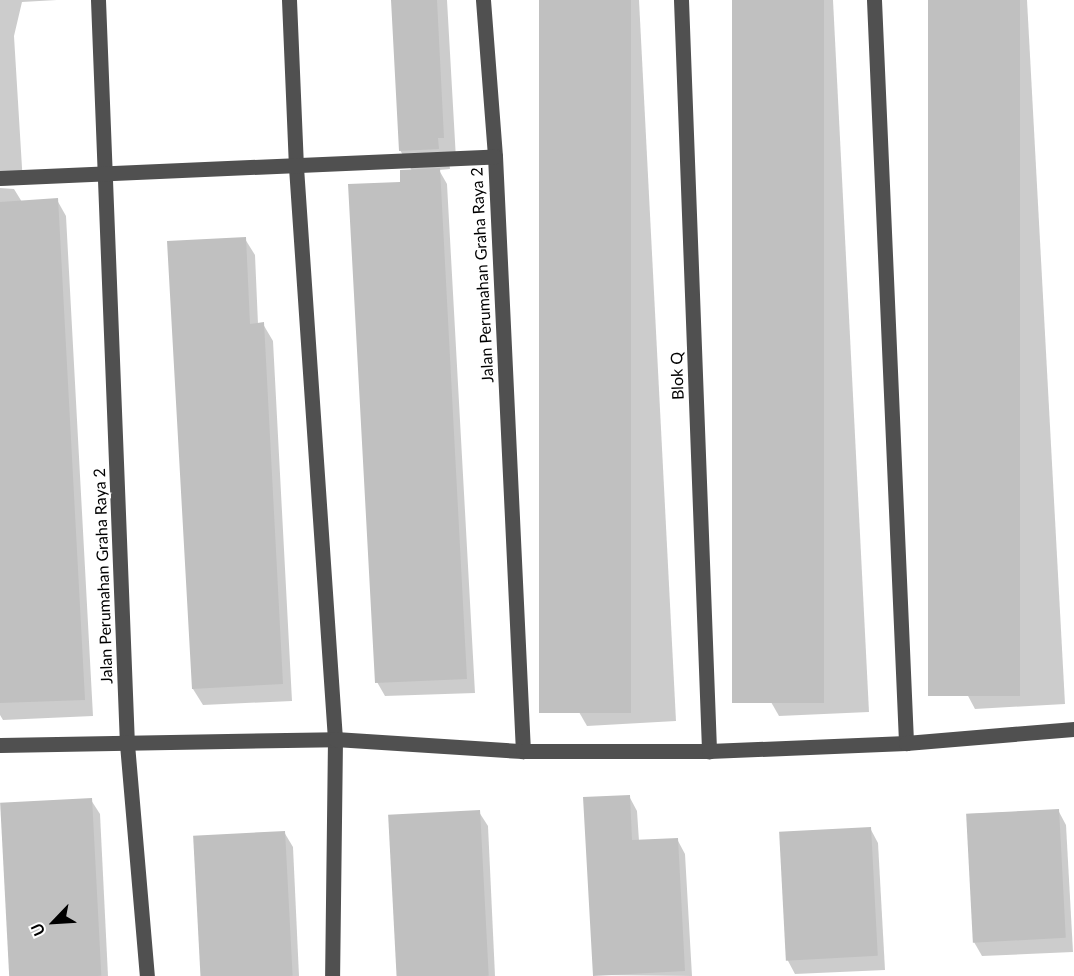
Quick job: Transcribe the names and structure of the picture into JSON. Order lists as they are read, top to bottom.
{
  "streets": {
    "street": ["Jalan Perumahan Graha Raya 2", "Blok Q"]
  },
  "north": "bottom left"
}
